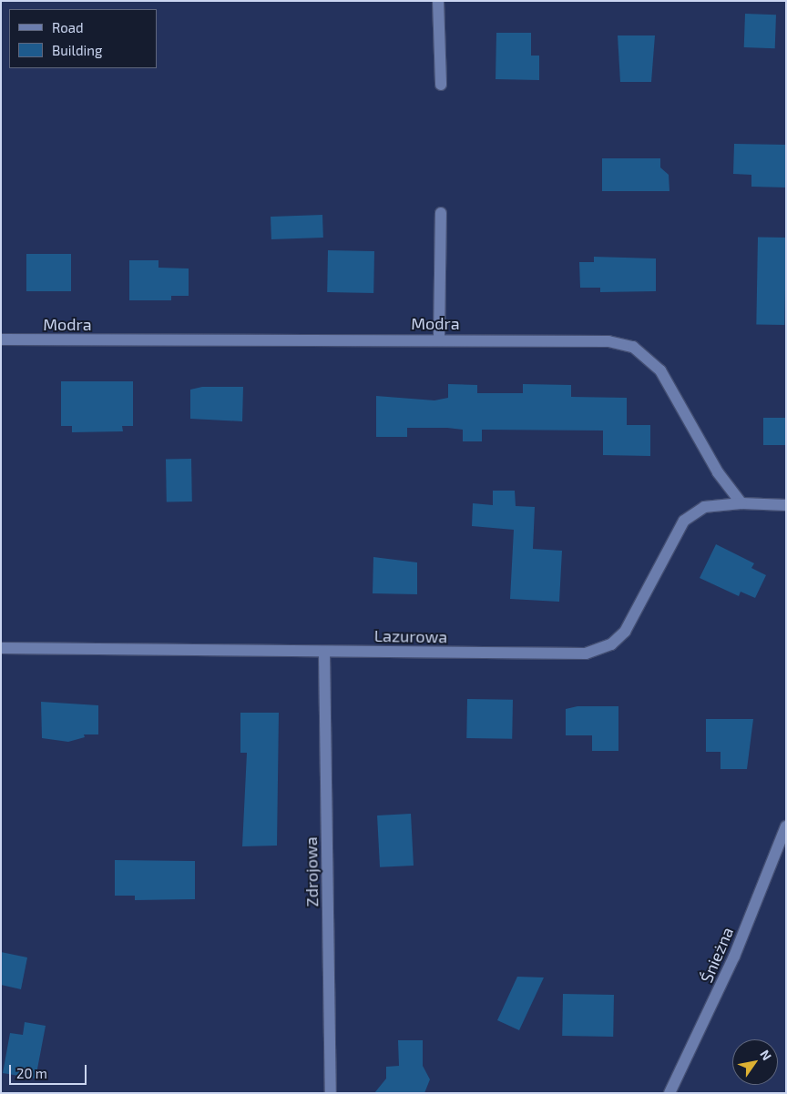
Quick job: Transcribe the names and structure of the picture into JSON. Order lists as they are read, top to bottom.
{
  "streets": {
    "street": [
      "Modra",
      "Lazurowa",
      "Zdrojowa",
      "Śnieżna"
    ]
  },
  "crossings": [
    ["Modra", "Lazurowa"],
    ["Lazurowa", "Zdrojowa"]
  ],
  "legend": ["Road", "Building"],
  "scale_bar": "20 m",
  "north": "top right"
}
